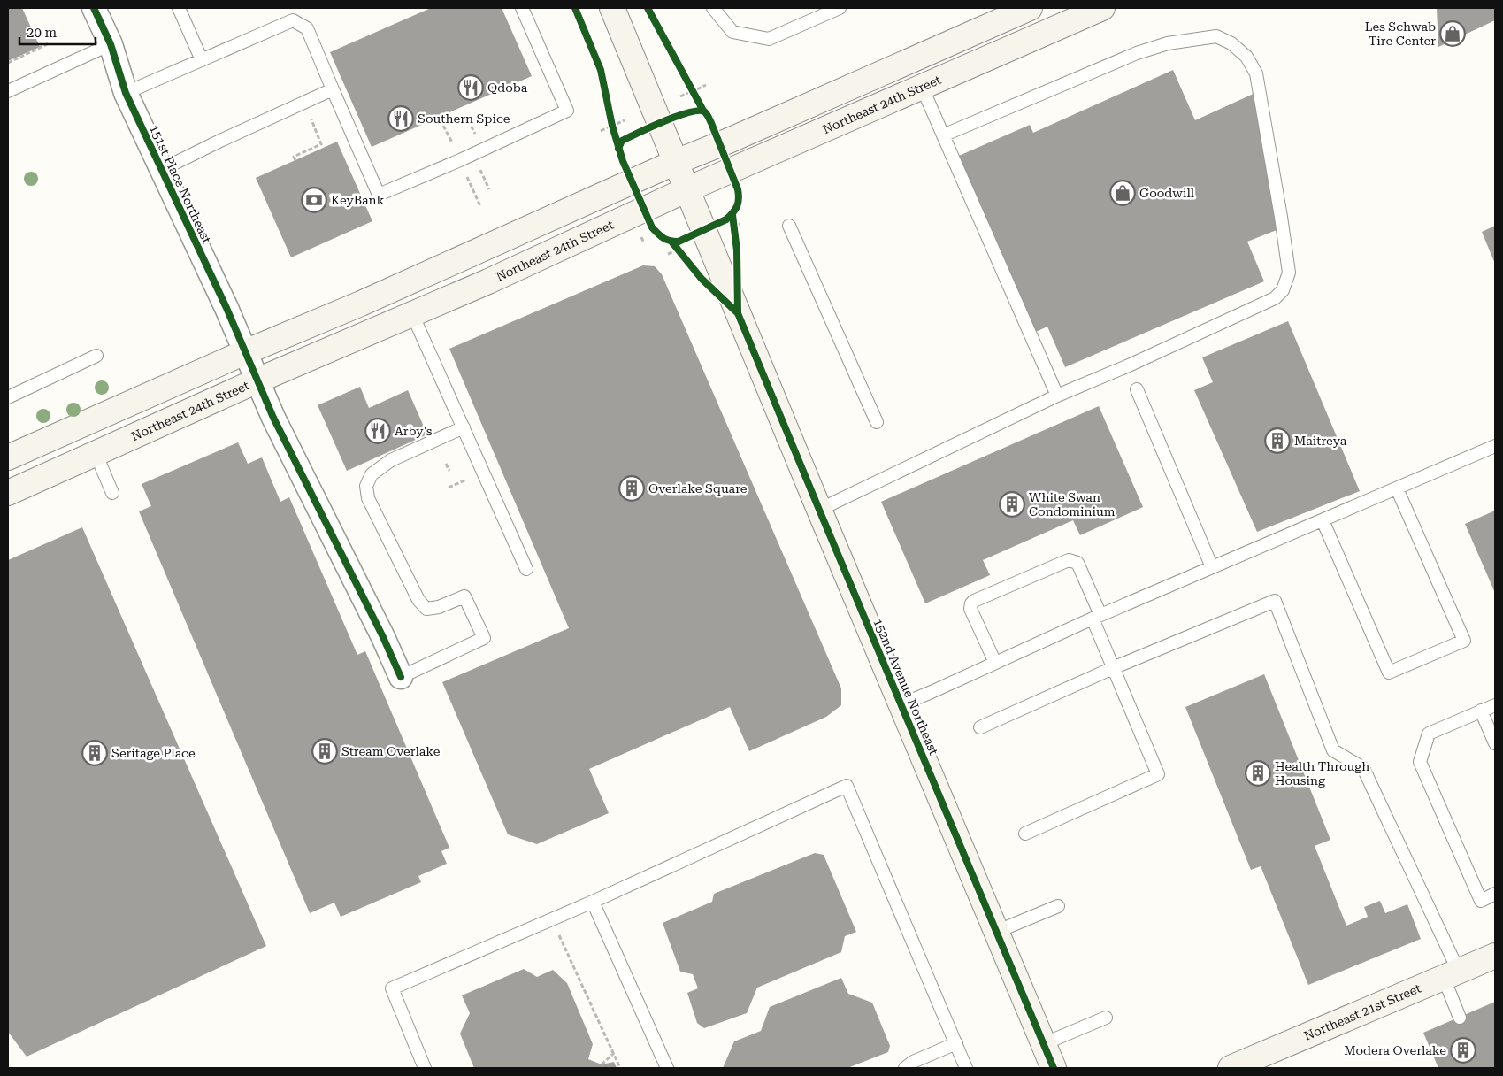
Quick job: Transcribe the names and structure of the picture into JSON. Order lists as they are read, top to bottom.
{
  "streets": {
    "main road": ["Northeast 24th Street", "152nd Avenue Northeast", "Northeast 21st Street"],
    "street": ["151st Place Northeast"]
  },
  "crossings": [
    ["Northeast 24th Street", "151st Place Northeast"],
    ["Northeast 24th Street", "152nd Avenue Northeast"]
  ],
  "places": {
    "shop": ["Les Schwab Tire Center", "Goodwill"],
    "restaurant": ["Qdoba", "Southern Spice", "Arby's"],
    "bank": ["KeyBank"],
    "building": [
      "Maitreya",
      "Overlake Square",
      "White Swan Condominium",
      "Stream Overlake",
      "Seritage Place",
      "Health Through Housing",
      "Modera Overlake"
    ]
  },
  "scale_bar": "20 m"
}
